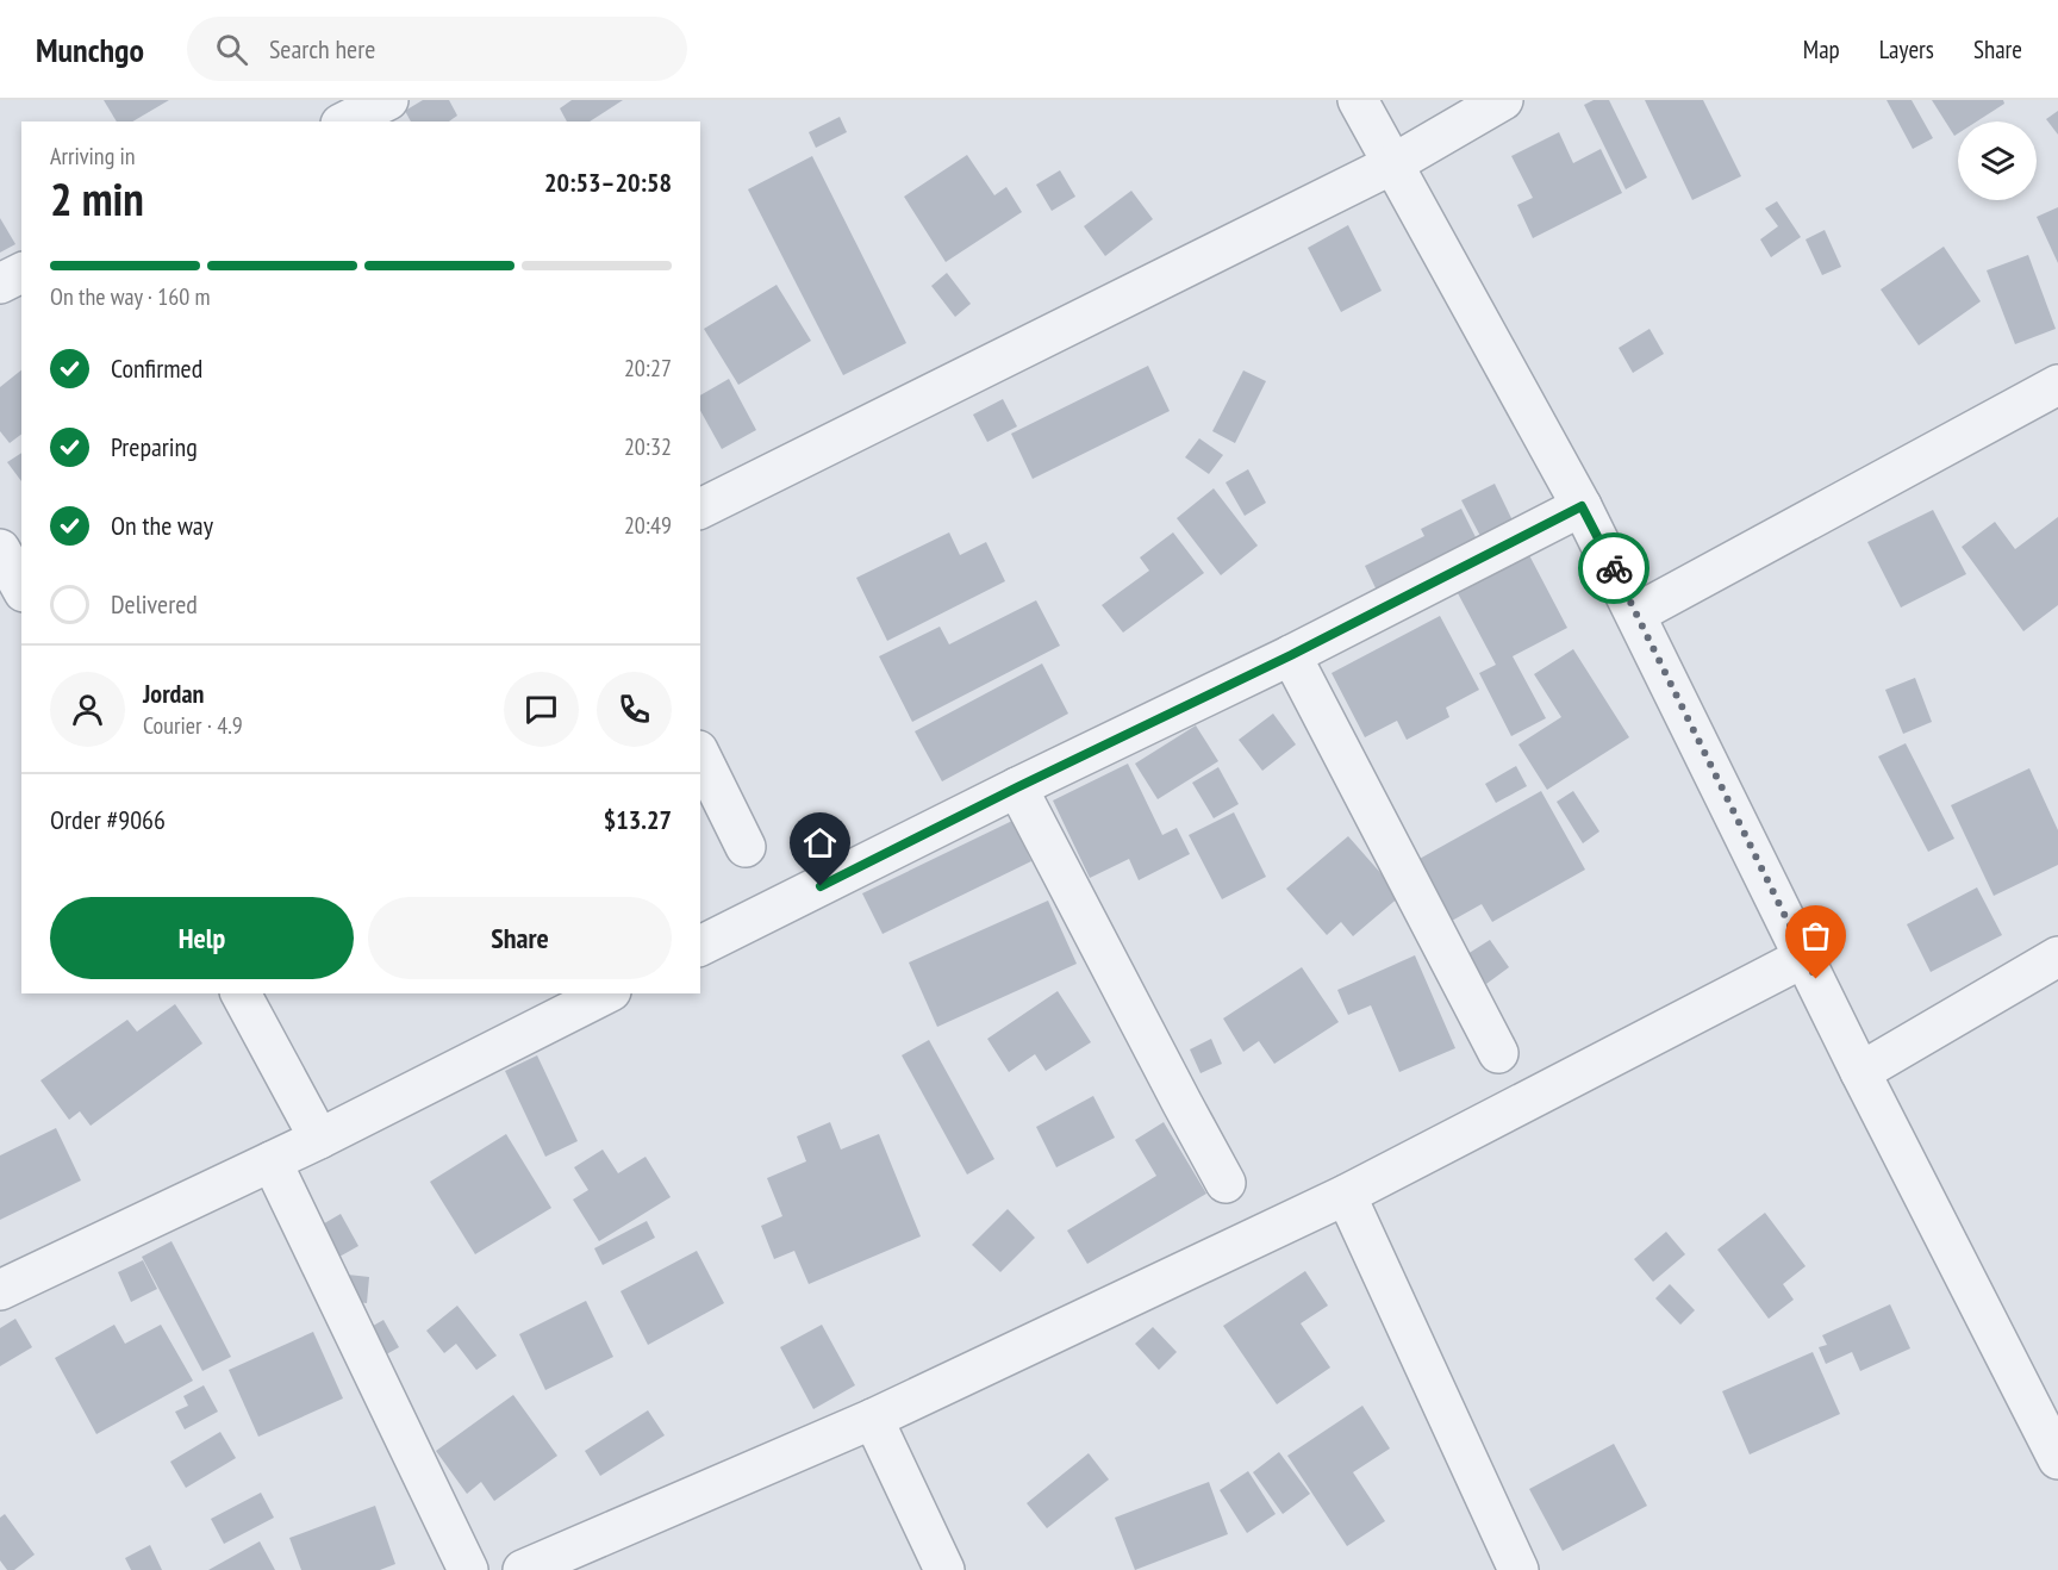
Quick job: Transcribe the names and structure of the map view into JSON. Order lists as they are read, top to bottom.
{
  "page": {
    "header": "Munchgo",
    "search": "Search here",
    "nav": ["Map", "Layers", "Share"],
    "heading": ["2 min", "Arriving in", "20:53–20:58"],
    "panel": [
      "Jordan",
      "Courier · 4.9",
      "Order #9066",
      "$13.27"
    ],
    "bar": "On the way · 160 m",
    "list": [
      ["Confirmed", "20:27"],
      ["Preparing", "20:32"],
      ["On the way", "20:49"],
      "Delivered"
    ],
    "buttons": ["Help", "Share"]
  }
}
